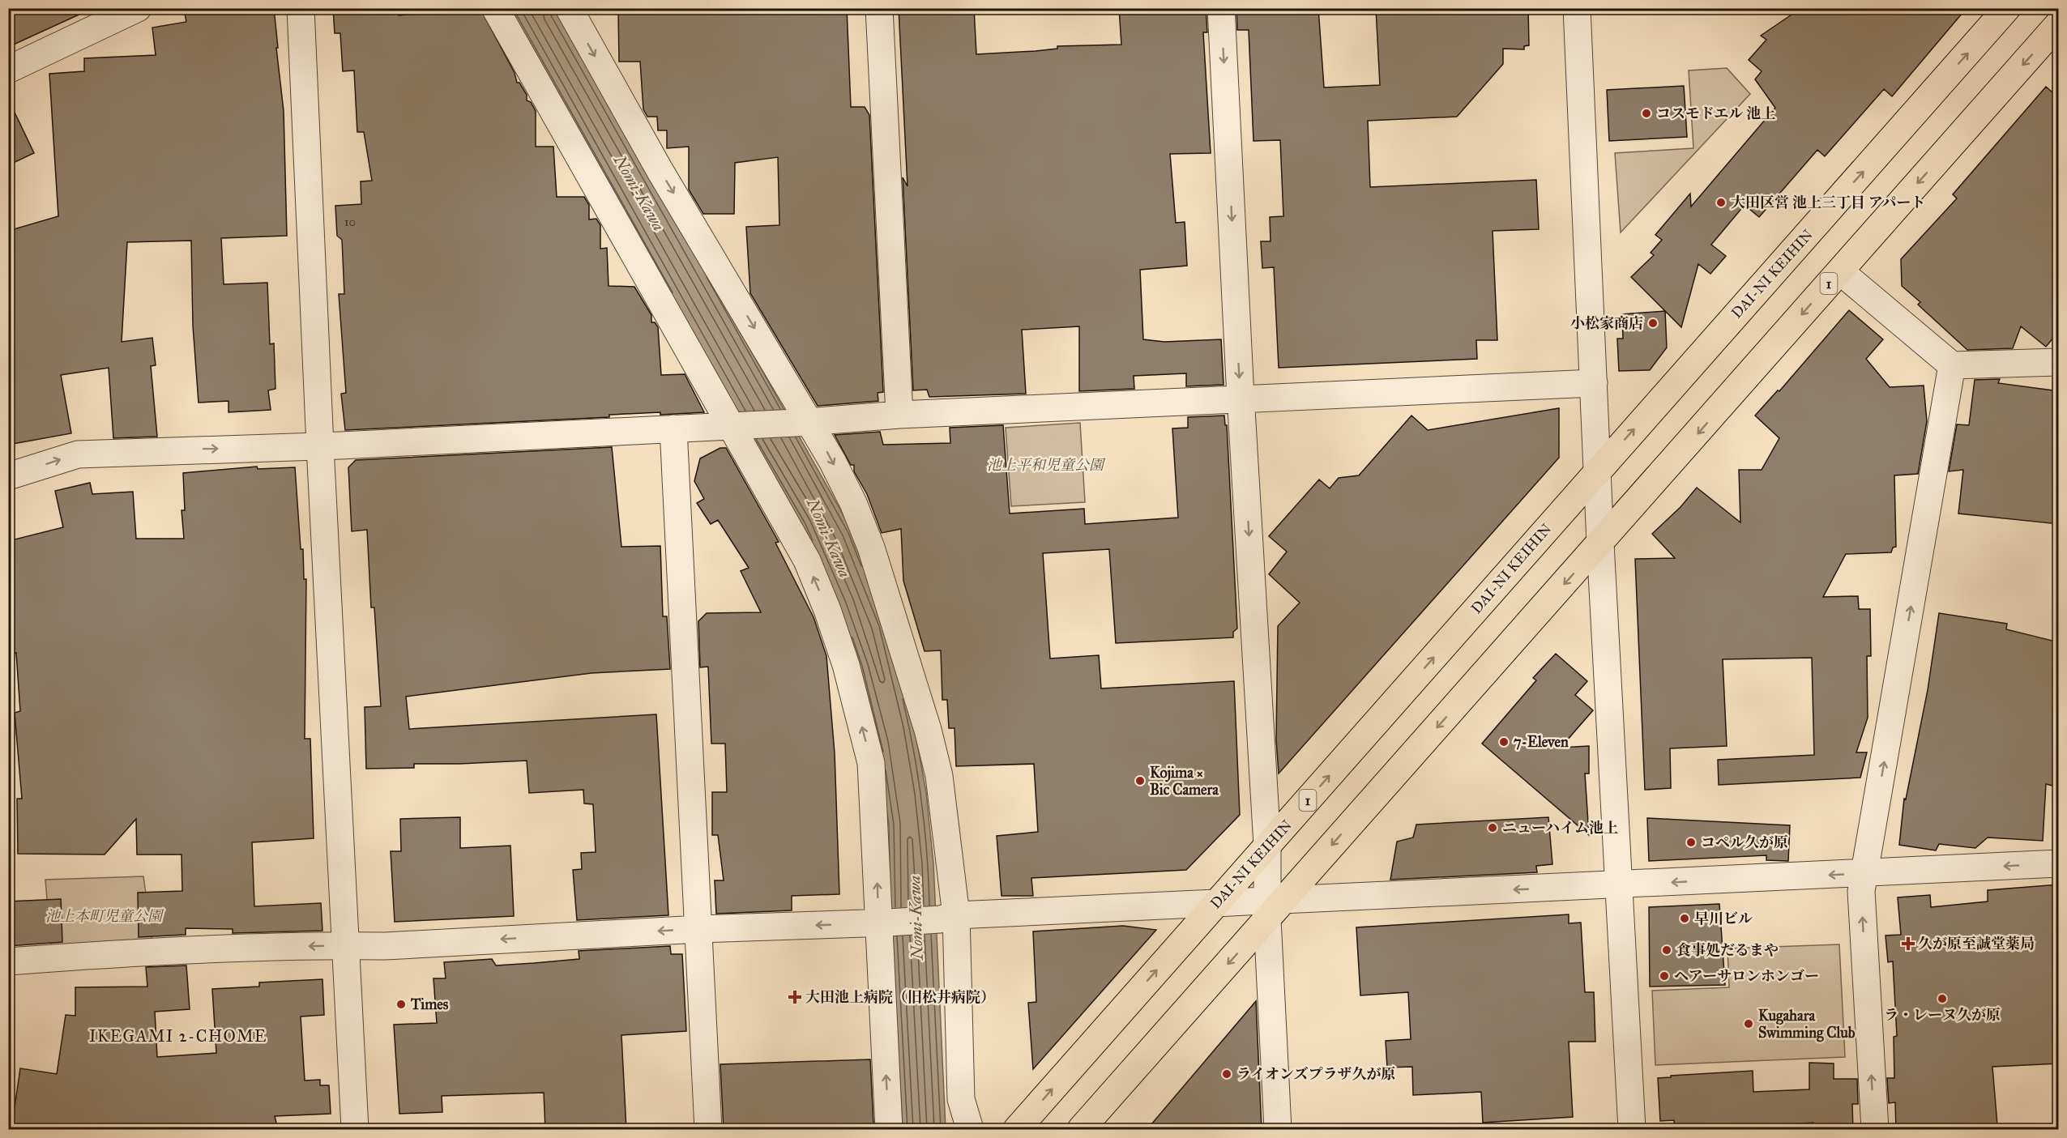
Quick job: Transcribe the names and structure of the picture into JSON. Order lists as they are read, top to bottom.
{
  "streets": {
    "highway": ["DAI-NI KEIHIN", "1"]
  },
  "districts": ["IKEGAMI 2-CHOME"],
  "water": ["Nomi-Kawa"],
  "parks": ["池上平和児童公園", "池上本町児童公園"],
  "places": {
    "other": [
      "コスモドエル 池上",
      "大田区営 池上三丁目 アパート",
      "小松家商店",
      "7-Eleven",
      "Kojima × Bic Camera",
      "ニューハイム池上",
      "コペル久が原",
      "早川ビル",
      "食事処だるまや",
      "ヘアーサロンホンゴー",
      "ラ・レーヌ久が原",
      "Times",
      "Kugahara Swimming Club",
      "ライオンズプラザ久が原"
    ],
    "health": ["久が原至誠堂薬局", "大田池上病院（旧松井病院）"]
  },
  "house_numbers": ["10"]
}
